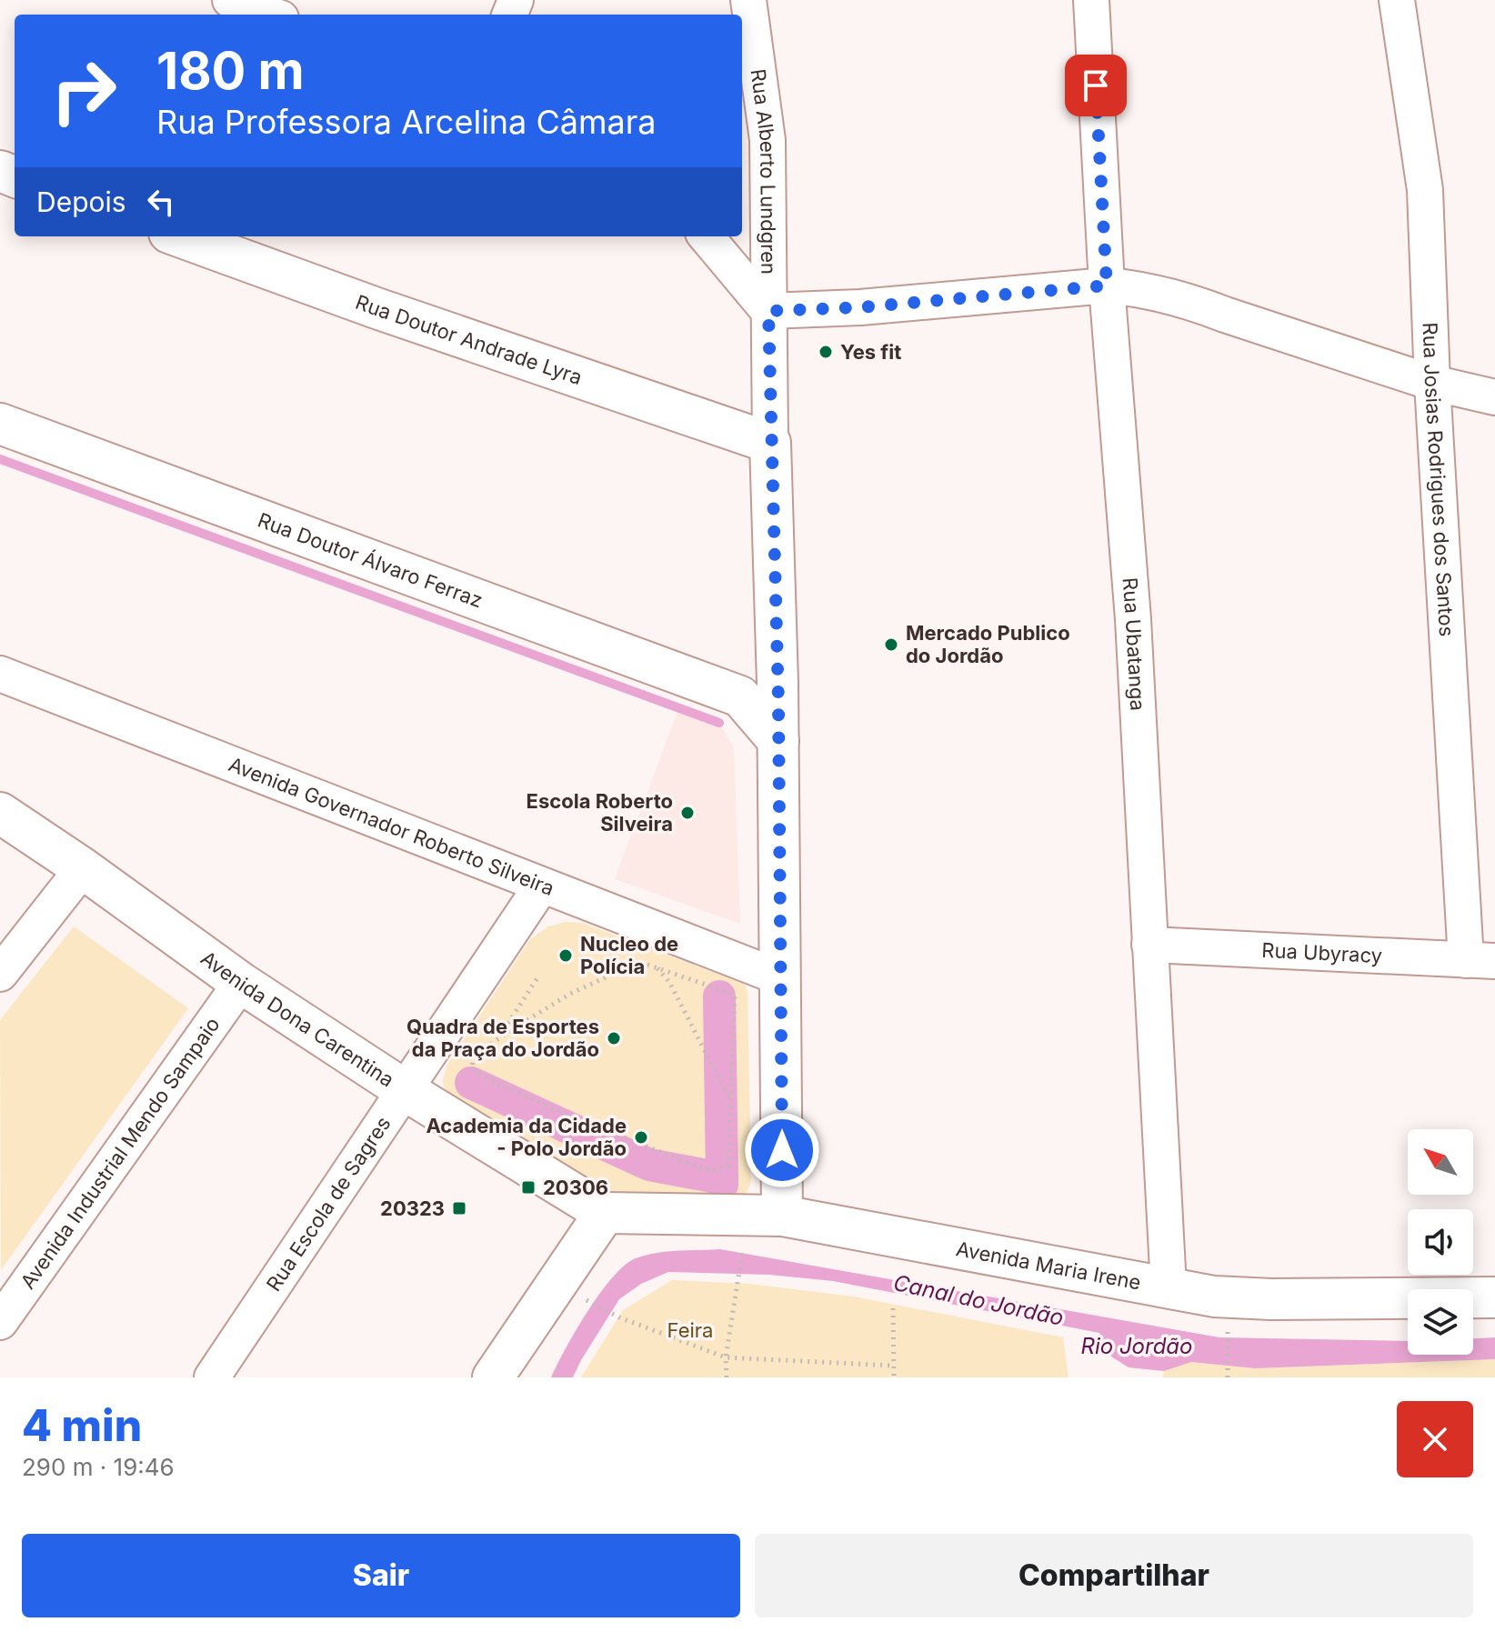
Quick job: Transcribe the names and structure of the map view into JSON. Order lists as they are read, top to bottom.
{
  "streets": {
    "main road": [
      "Rua Alberto Lundgren",
      "Rua Doutor Andrade Lyra",
      "Rua Doutor Álvaro Ferraz",
      "Avenida Dona Carentina",
      "Avenida Maria Irene"
    ],
    "street": [
      "Rua Josias Rodrigues dos Santos",
      "Rua Ubatanga",
      "Avenida Governador Roberto Silveira",
      "Rua Ubyracy",
      "Avenida Industrial Mendo Sampaio",
      "Rua Escola de Sagres"
    ]
  },
  "crossings": [
    ["Rua Alberto Lundgren", "Rua Doutor Andrade Lyra"],
    ["Rua Alberto Lundgren", "Rua Doutor Álvaro Ferraz"],
    ["Rua Alberto Lundgren", "Avenida Governador Roberto Silveira"],
    ["Rua Alberto Lundgren", "Avenida Maria Irene"],
    ["Rua Josias Rodrigues dos Santos", "Rua Ubyracy"],
    ["Rua Ubatanga", "Rua Ubyracy"],
    ["Rua Ubatanga", "Avenida Maria Irene"],
    ["Avenida Governador Roberto Silveira", "Rua Escola de Sagres"],
    ["Avenida Dona Carentina", "Avenida Industrial Mendo Sampaio"],
    ["Avenida Dona Carentina", "Rua Escola de Sagres"],
    ["Avenida Dona Carentina", "Avenida Maria Irene"]
  ],
  "water": ["Canal do Jordão", "Rio Jordão"],
  "parks": ["Feira"],
  "places": {
    "other": [
      "Yes fit",
      "Mercado Publico do Jordão",
      "Escola Roberto Silveira",
      "Nucleo de Polícia",
      "Quadra de Esportes da Praça do Jordão",
      "Academia da Cidade - Polo Jordão"
    ],
    "transit": ["20306", "20323"]
  },
  "north": "top left",
  "page": {
    "turn": ["180 m", "Rua Professora Arcelina Câmara"],
    "then": "Depois",
    "heading": ["4 min", "290 m · 19:46"],
    "buttons": ["Sair", "Compartilhar"]
  }
}
